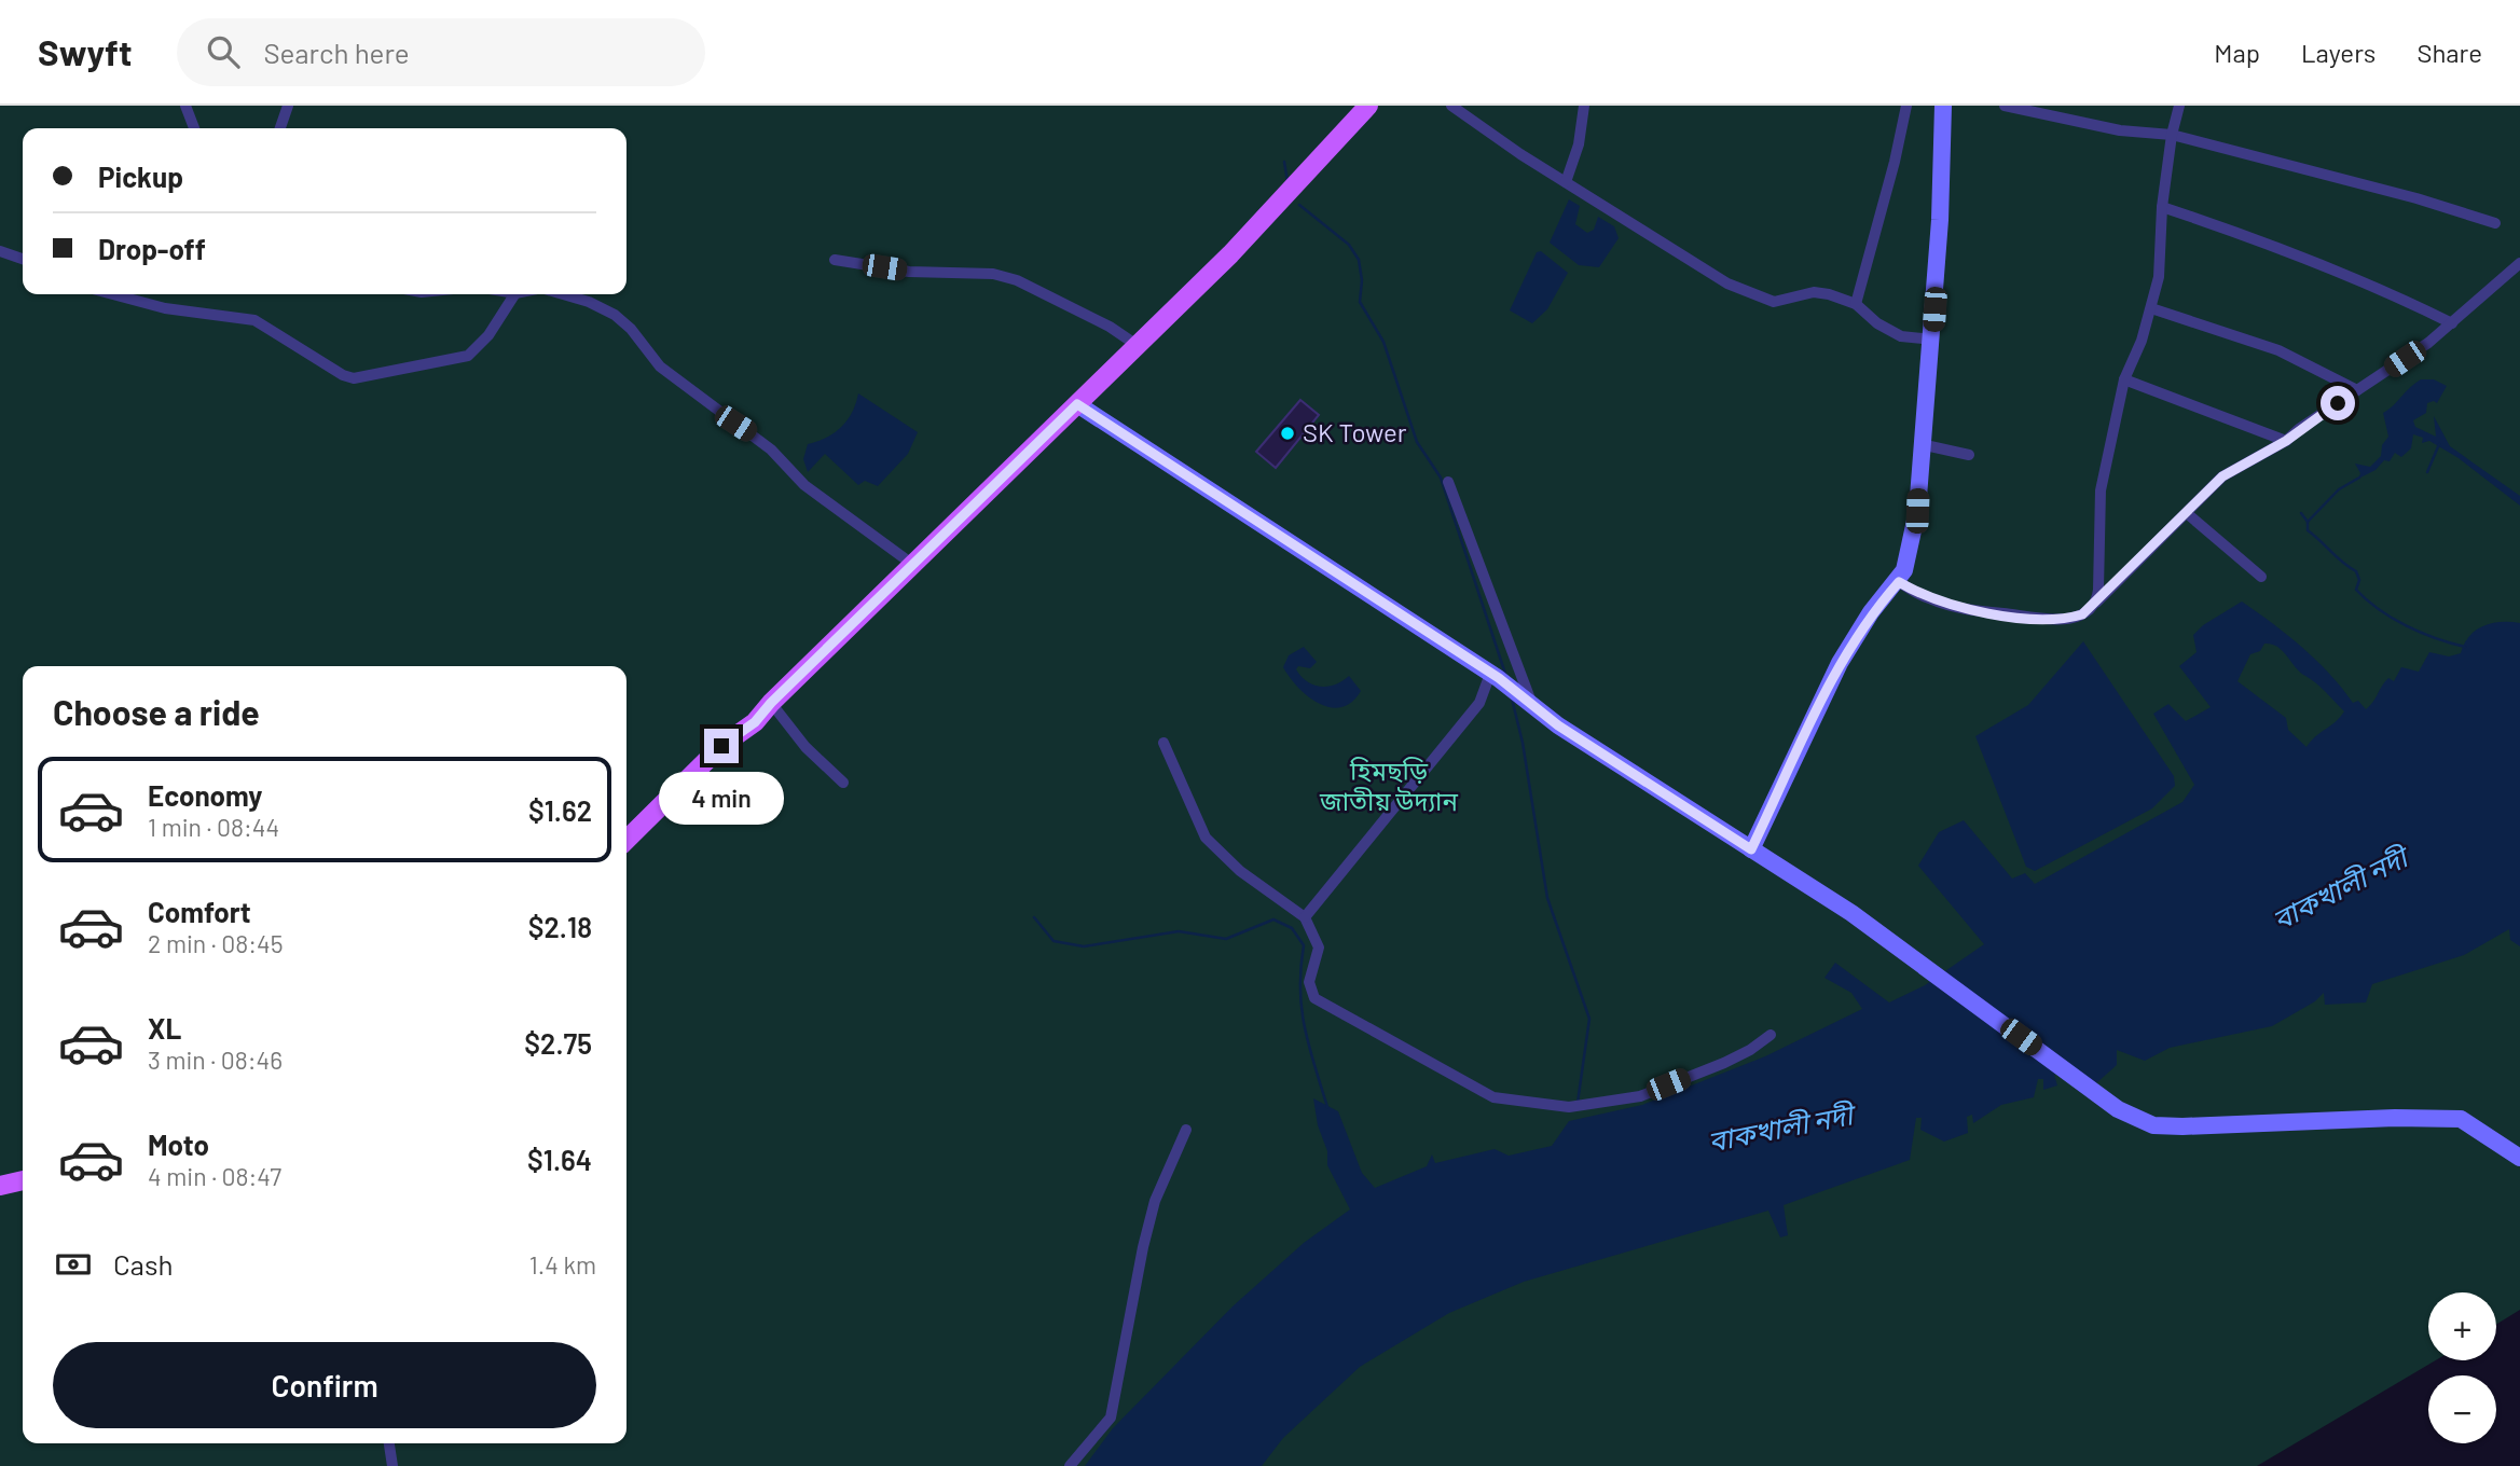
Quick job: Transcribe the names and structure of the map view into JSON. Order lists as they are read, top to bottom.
{
  "water": ["বাকখালী নদী"],
  "parks": ["হিমছড়ি জাতীয় উদ্যান"],
  "places": ["SK Tower"],
  "page": {
    "header": "Swyft",
    "search": "Search here",
    "nav": ["Map", "Layers", "Share"],
    "banner": ["Pickup", "Drop-off"],
    "heading": "Choose a ride",
    "list": [
      {
        "name": "Economy",
        "note": "1 min · 08:44",
        "value": "$1.62"
      },
      {
        "name": "Comfort",
        "note": "2 min · 08:45",
        "value": "$2.18"
      },
      {
        "name": "XL",
        "note": "3 min · 08:46",
        "value": "$2.75"
      },
      {
        "name": "Moto",
        "note": "4 min · 08:47",
        "value": "$1.64"
      }
    ],
    "bubble": "4 min",
    "pay": ["Cash", "1.4 km"],
    "map_buttons": ["+", "−"],
    "buttons": "Confirm"
  }
}
